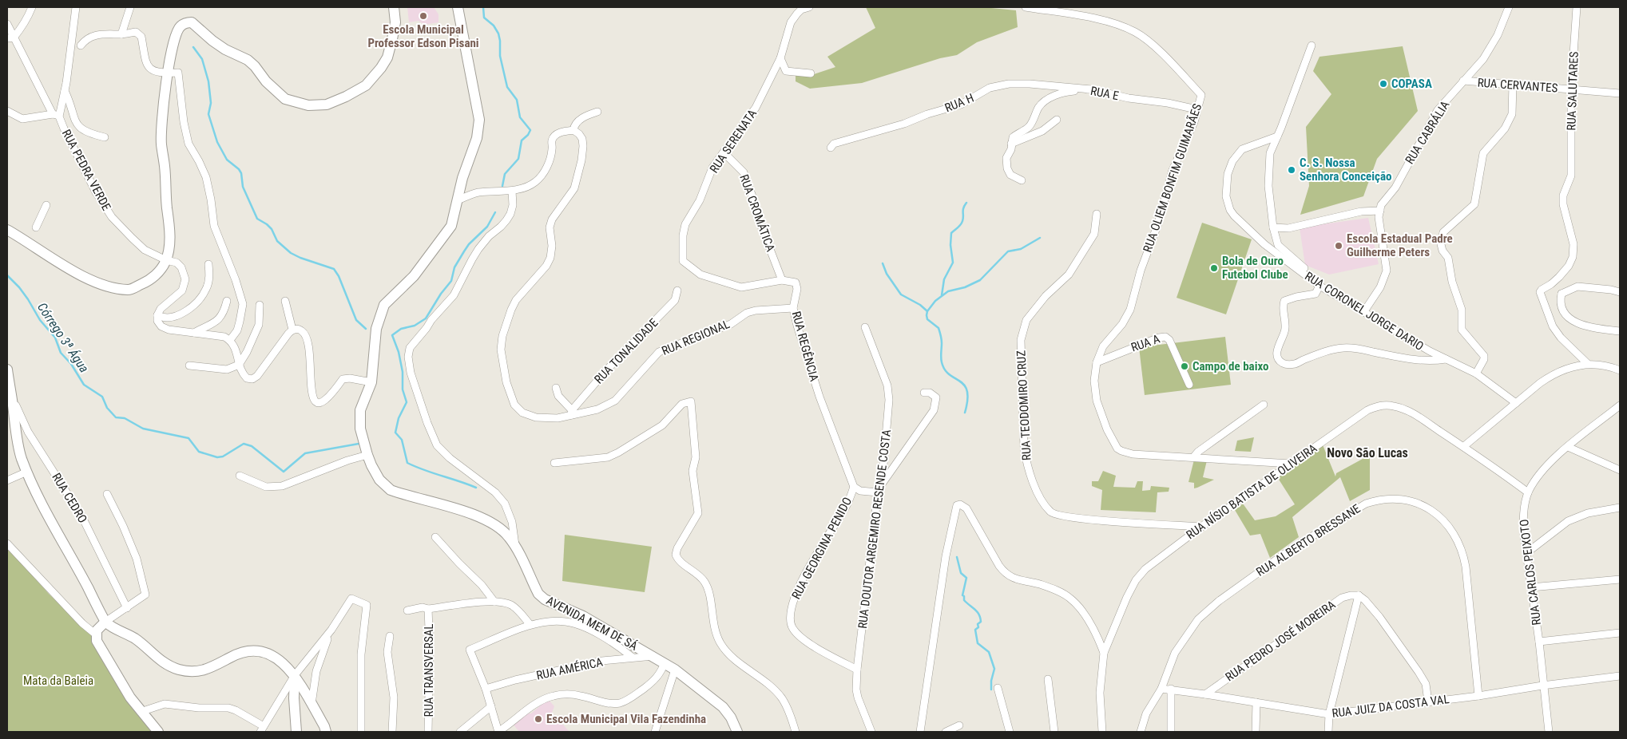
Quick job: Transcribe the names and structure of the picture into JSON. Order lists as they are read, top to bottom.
{
  "streets": {
    "street": [
      "RUA CERVANTES",
      "RUA SALUTARES",
      "RUA E",
      "RUA H",
      "RUA CABRÁLIA",
      "RUA SERENATA",
      "RUA PEDRA VERDE",
      "RUA OLIEM BONFIM GUIMARÃES",
      "RUA CROMÁTICA",
      "RUA CORONEL JORGE DARIO",
      "RUA REGIONAL",
      "RUA A",
      "RUA REGÊNCIA",
      "RUA TONALIDADE",
      "RUA TEODOMIRO CRUZ",
      "RUA NÍSIO BATISTA DE OLIVEIRA",
      "RUA CEDRO",
      "RUA DOUTOR ARGEMIRO RESENDE COSTA",
      "RUA ALBERTO BRESSANE",
      "RUA GEORGINA PENIDO",
      "RUA CARLOS PEIXOTO",
      "AVENIDA MEM DE SÁ",
      "RUA PEDRO JOSÉ MOREIRA",
      "RUA AMÉRICA",
      "RUA TRANSVERSAL",
      "RUA JUIZ DA COSTA VAL"
    ]
  },
  "crossings": [
    ["RUA CERVANTES", "RUA SALUTARES"],
    ["RUA CERVANTES", "RUA CABRÁLIA"],
    ["RUA E", "RUA H"],
    ["RUA E", "RUA OLIEM BONFIM GUIMARÃES"],
    ["RUA SERENATA", "RUA CROMÁTICA"],
    ["RUA SERENATA", "RUA REGÊNCIA"],
    ["RUA OLIEM BONFIM GUIMARÃES", "RUA A"],
    ["RUA CROMÁTICA", "RUA REGÊNCIA"],
    ["RUA REGIONAL", "RUA REGÊNCIA"],
    ["RUA REGIONAL", "RUA TONALIDADE"],
    ["RUA REGÊNCIA", "RUA GEORGINA PENIDO"],
    ["RUA TEODOMIRO CRUZ", "RUA NÍSIO BATISTA DE OLIVEIRA"],
    ["RUA NÍSIO BATISTA DE OLIVEIRA", "RUA CARLOS PEIXOTO"],
    ["RUA DOUTOR ARGEMIRO RESENDE COSTA", "RUA GEORGINA PENIDO"],
    ["RUA ALBERTO BRESSANE", "RUA JUIZ DA COSTA VAL"],
    ["RUA CARLOS PEIXOTO", "RUA JUIZ DA COSTA VAL"],
    ["AVENIDA MEM DE SÁ", "RUA AMÉRICA"],
    ["RUA PEDRO JOSÉ MOREIRA", "RUA JUIZ DA COSTA VAL"]
  ],
  "districts": ["Novo São Lucas"],
  "water": ["Córrego 3ª Água"],
  "parks": ["Mata da Baleia"],
  "places": [
    "Escola Municipal Professor Edson Pisani",
    "COPASA",
    "C. S. Nossa Senhora Conceição",
    "Escola Estadual Padre Guilherme Peters",
    "Bola de Ouro Futebol Clube",
    "Campo de baixo",
    "Escola Municipal Vila Fazendinha"
  ]
}
